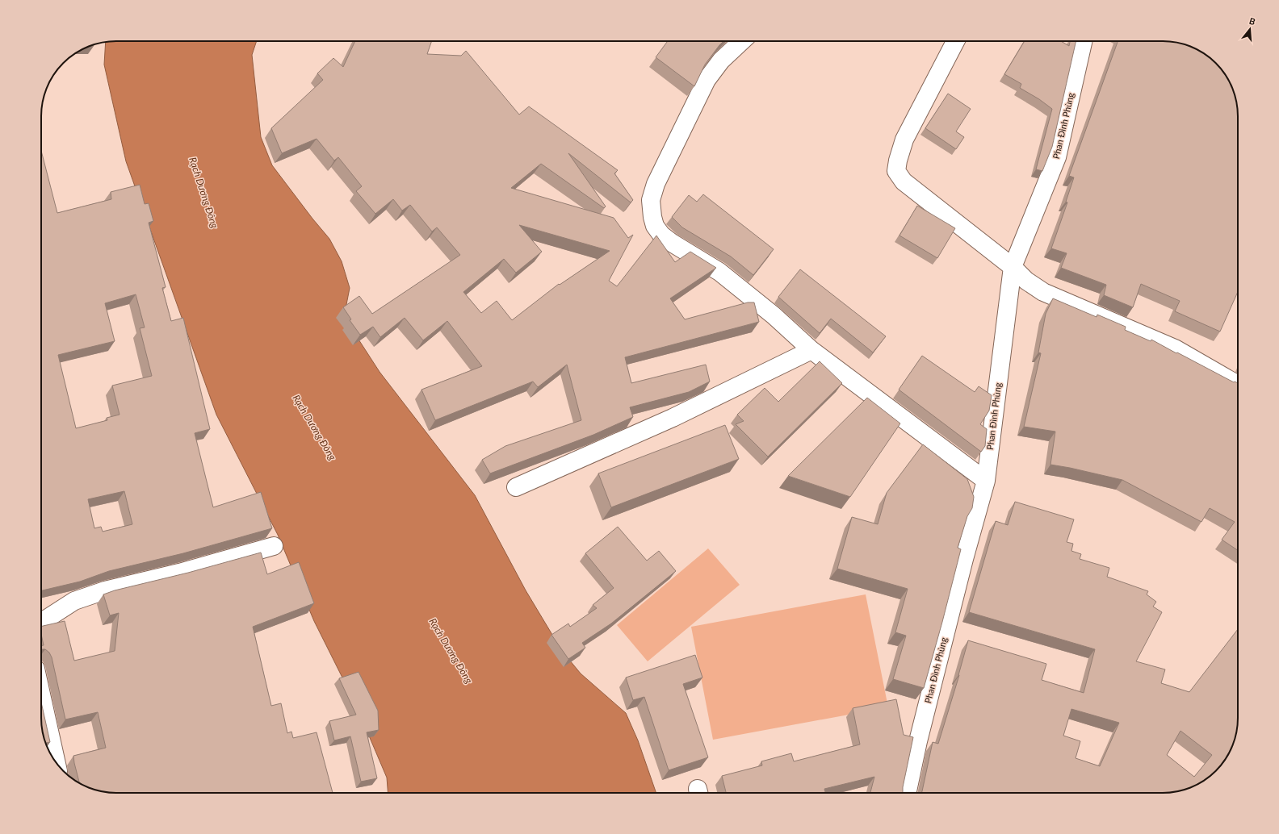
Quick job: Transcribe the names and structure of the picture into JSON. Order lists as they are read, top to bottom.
{
  "streets": {
    "street": ["Phan Đình Phùng"]
  },
  "water": ["Rạch Dương Đông"],
  "north": "top"
}
